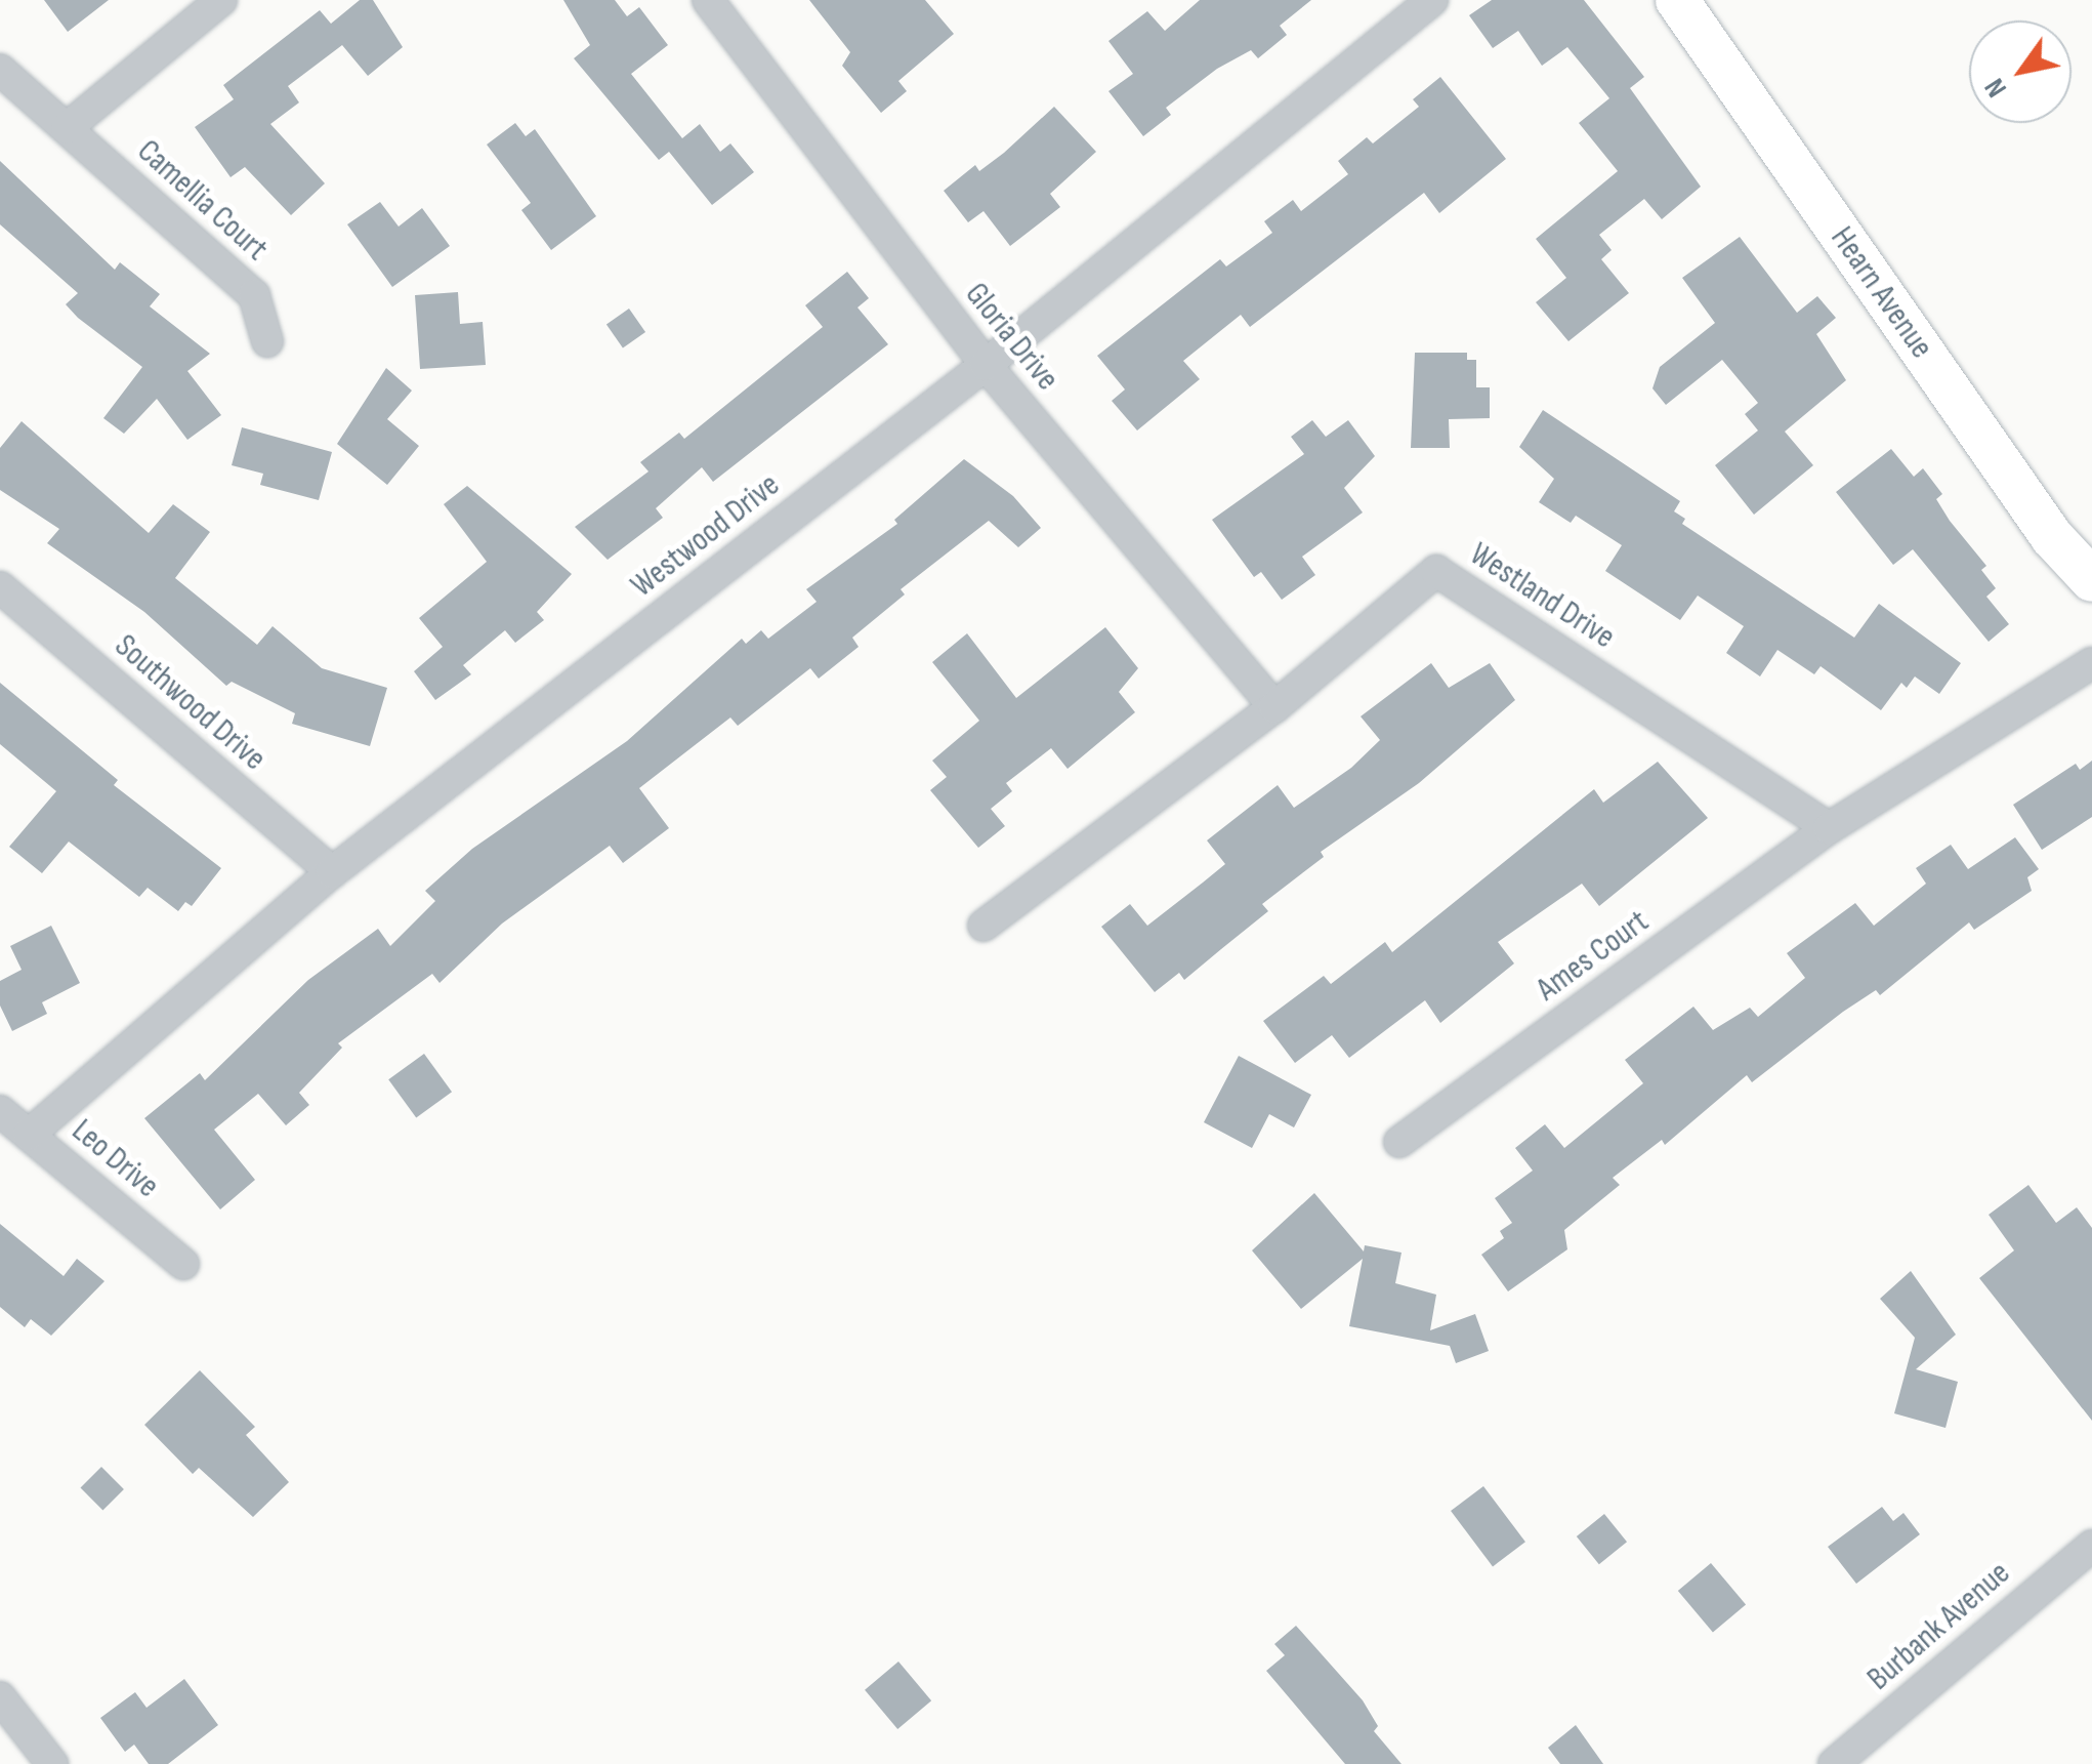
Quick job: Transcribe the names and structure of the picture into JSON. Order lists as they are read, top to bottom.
{
  "streets": {
    "main road": ["Hearn Avenue"],
    "street": [
      "Camellia Court",
      "Gloria Drive",
      "Westwood Drive",
      "Westland Drive",
      "Southwood Drive",
      "Ames Court",
      "Leo Drive",
      "Burbank Avenue"
    ]
  },
  "crossings": [
    ["Gloria Drive", "Westwood Drive"],
    ["Gloria Drive", "Westland Drive"],
    ["Westwood Drive", "Southwood Drive"],
    ["Westwood Drive", "Leo Drive"],
    ["Westland Drive", "Ames Court"]
  ],
  "north": "bottom left"
}
